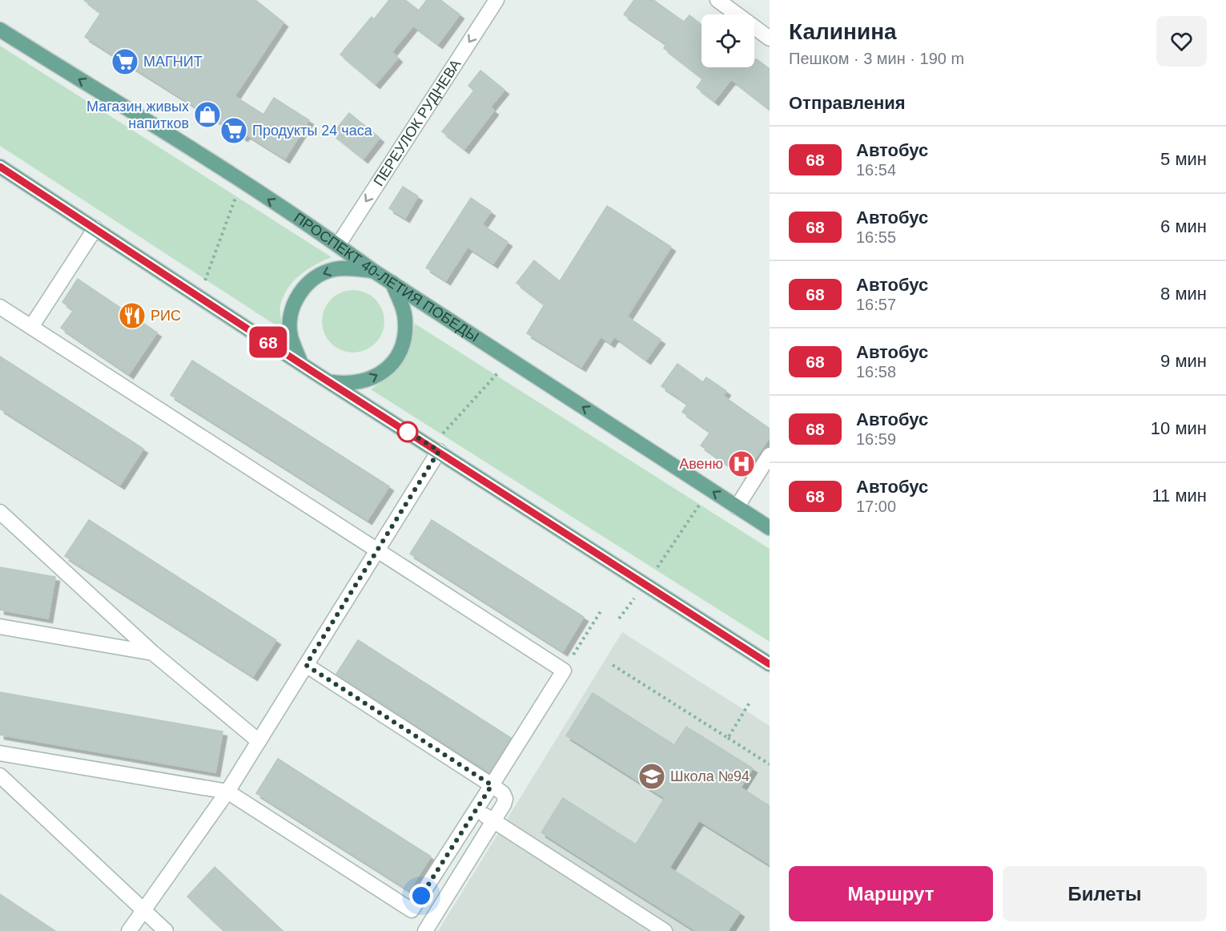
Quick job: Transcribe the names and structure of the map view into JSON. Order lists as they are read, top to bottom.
{
  "streets": {
    "main road": ["ПРОСПЕКТ 40-ЛЕТИЯ ПОБЕДЫ"],
    "street": ["ПЕРЕУЛОК РУДНЕВА"]
  },
  "crossings": [
    ["ПЕРЕУЛОК РУДНЕВА", "ПРОСПЕКТ 40-ЛЕТИЯ ПОБЕДЫ"]
  ],
  "one_way": ["ПЕРЕУЛОК РУДНЕВА"],
  "places": {
    "supermarket": ["МАГНИТ", "Продукты 24 часа"],
    "shop": ["Магазин живых напитков"],
    "restaurant": ["РИС"],
    "hospital": ["Авеню"],
    "school or university": ["Школа №94"]
  },
  "lines": ["bus line 68"],
  "page": {
    "on_map": "68",
    "heading": [
      ["Калинина", "Пешком · 3 мин · 190 m"],
      "Отправления"
    ],
    "list": [
      {
        "mark": "68",
        "name": "Автобус",
        "note": "16:54",
        "value": "5 мин"
      },
      {
        "mark": "68",
        "name": "Автобус",
        "note": "16:55",
        "value": "6 мин"
      },
      {
        "mark": "68",
        "name": "Автобус",
        "note": "16:57",
        "value": "8 мин"
      },
      {
        "mark": "68",
        "name": "Автобус",
        "note": "16:58",
        "value": "9 мин"
      },
      {
        "mark": "68",
        "name": "Автобус",
        "note": "16:59",
        "value": "10 мин"
      },
      {
        "mark": "68",
        "name": "Автобус",
        "note": "17:00",
        "value": "11 мин"
      }
    ],
    "buttons": ["Маршрут", "Билеты"]
  }
}
